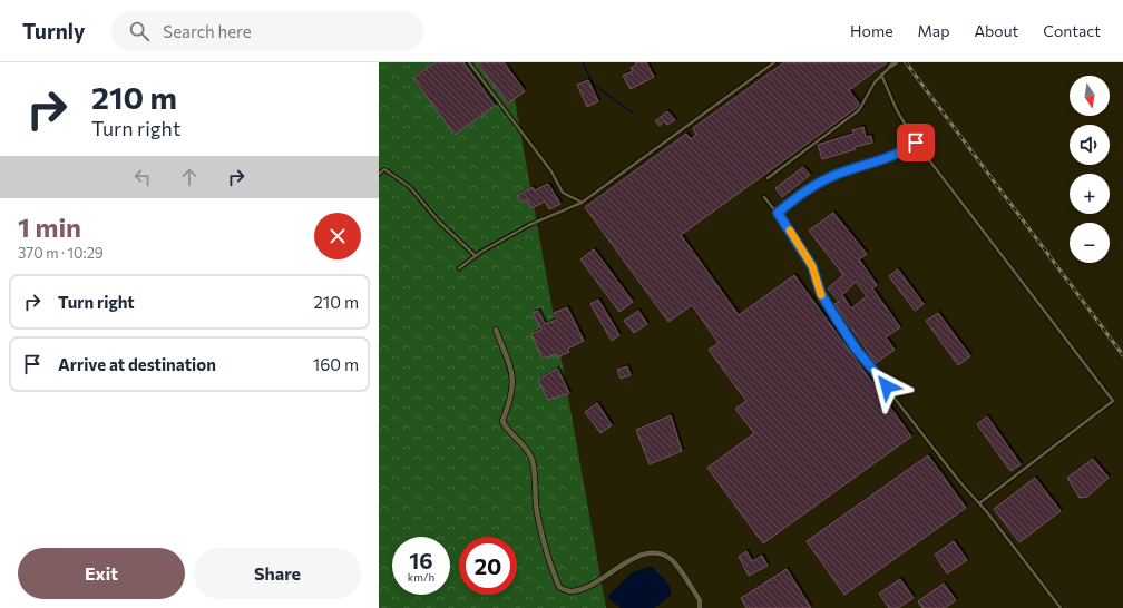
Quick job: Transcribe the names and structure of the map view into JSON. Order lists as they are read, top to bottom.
{
  "north": "bottom",
  "page": {
    "header": "Turnly",
    "search": "Search here",
    "nav": [
      "Home",
      "Map",
      "About",
      "Contact"
    ],
    "turn": ["210 m", "Turn right"],
    "map_buttons": ["+", "−"],
    "heading": ["1 min", "370 m · 10:29"],
    "list": [
      {
        "name": "Turn right",
        "value": "210 m"
      },
      {
        "name": "Arrive at destination",
        "value": "160 m"
      }
    ],
    "speed": "16 km/h",
    "limit": "20",
    "buttons": ["Exit", "Share"]
  }
}
